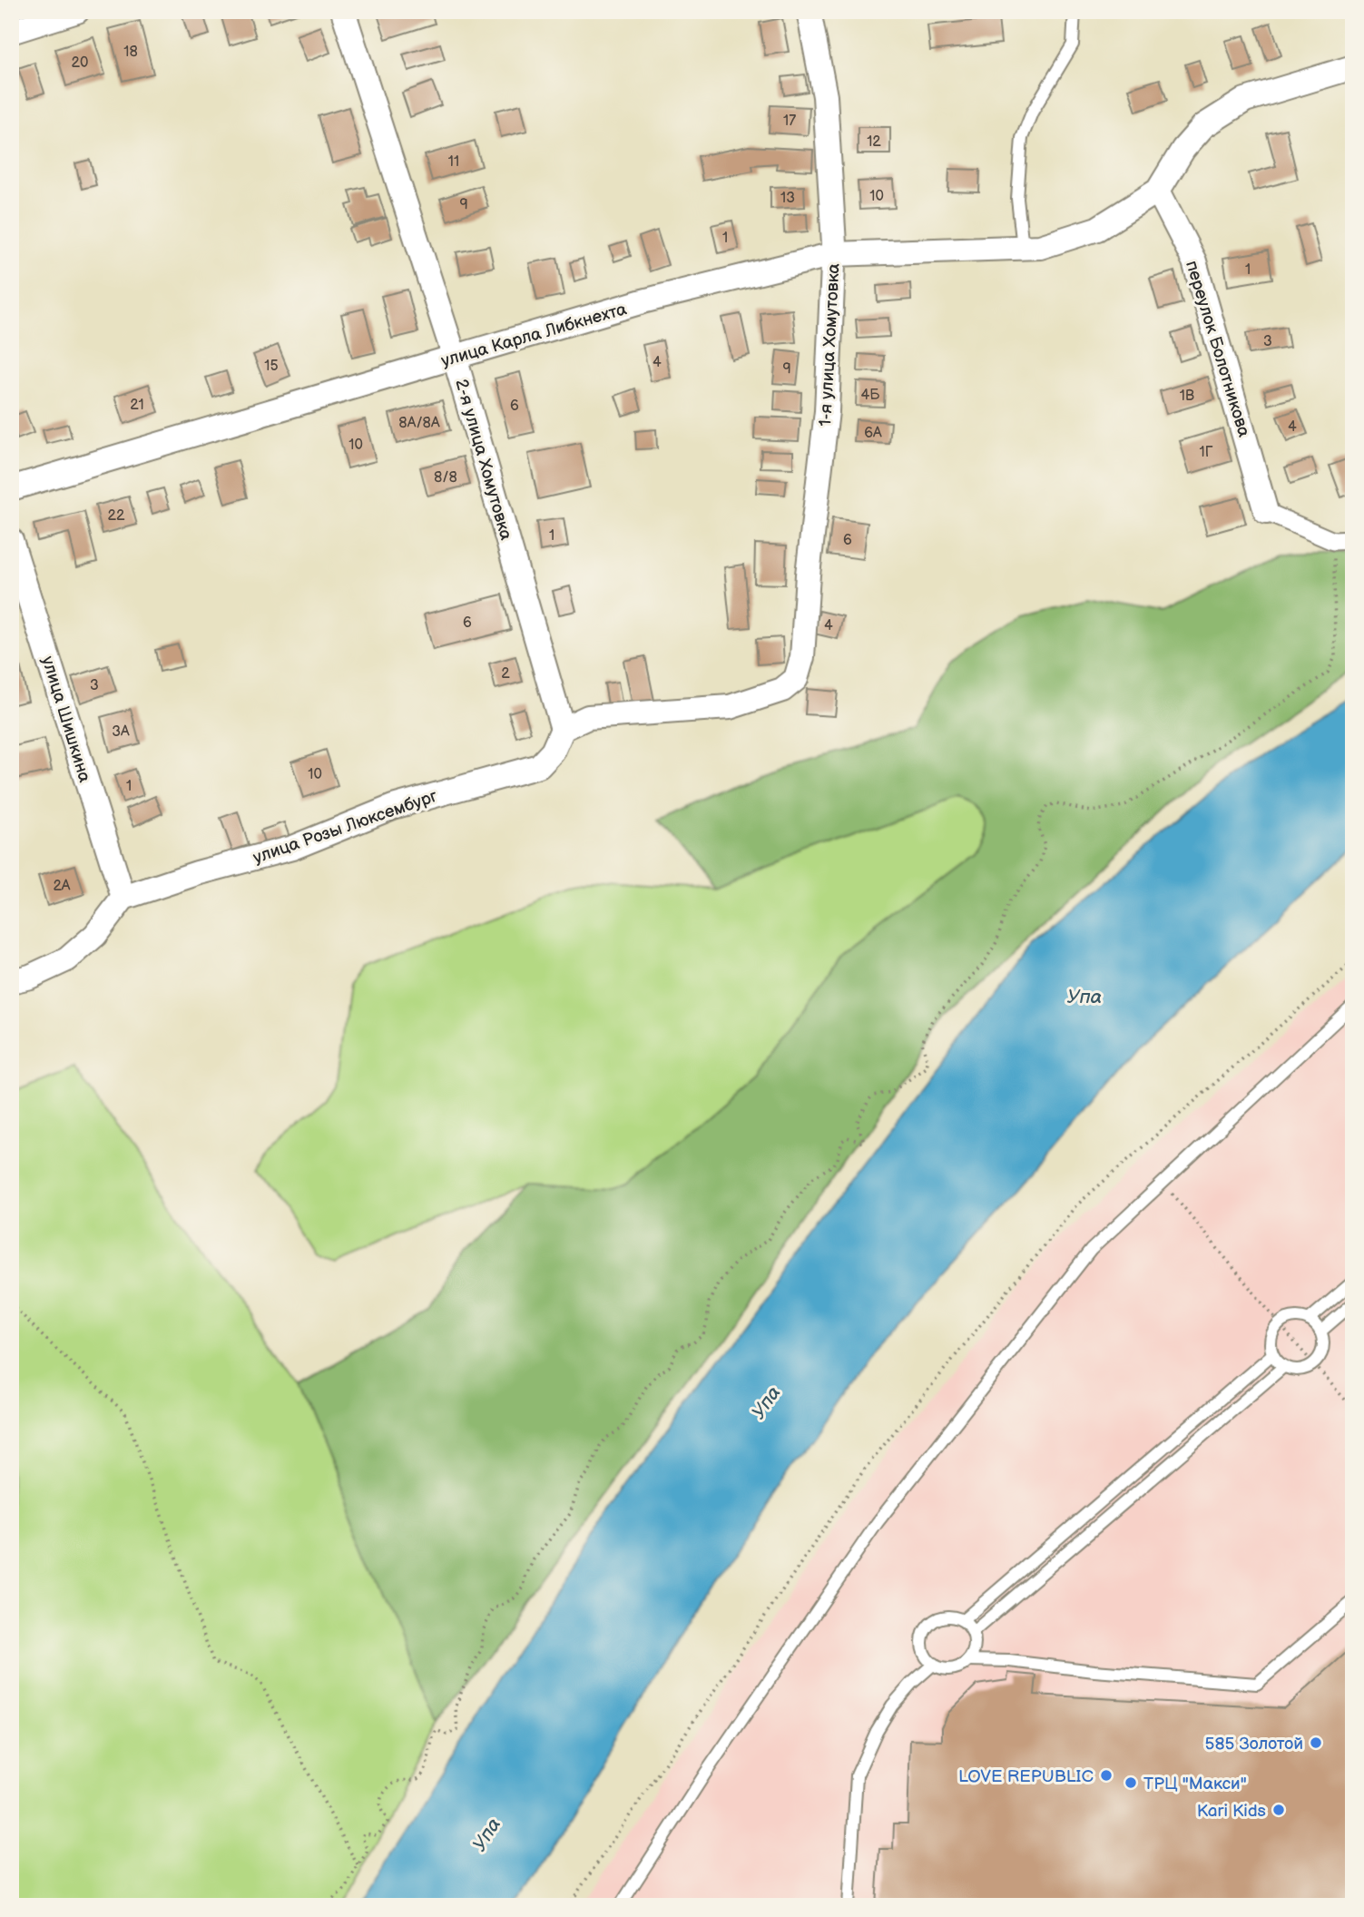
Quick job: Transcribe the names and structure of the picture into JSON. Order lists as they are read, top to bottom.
{
  "streets": {
    "street": [
      "улица Карла Либкнехта",
      "1-я улица Хомутовка",
      "переулок Болотникова",
      "2-я улица Хомутовка",
      "улица Шишкина",
      "улица Розы Люксембург"
    ]
  },
  "crossings": [
    ["улица Карла Либкнехта", "1-я улица Хомутовка"],
    ["улица Карла Либкнехта", "переулок Болотникова"],
    ["улица Карла Либкнехта", "2-я улица Хомутовка"],
    ["1-я улица Хомутовка", "2-я улица Хомутовка"],
    ["1-я улица Хомутовка", "улица Розы Люксембург"],
    ["2-я улица Хомутовка", "улица Розы Люксембург"],
    ["улица Шишкина", "улица Розы Люксембург"]
  ],
  "water": ["Упа"],
  "places": [
    "585 Золотой",
    "LOVE REPUBLIC",
    "ТРЦ \"Макси\"",
    "Kari Kids"
  ],
  "house_numbers": [
    "18",
    "20",
    "17",
    "12",
    "11",
    "10",
    "13",
    "9",
    "1",
    "1",
    "3",
    "4",
    "15",
    "9",
    "4Б",
    "1В",
    "21",
    "6",
    "8А/8А",
    "4",
    "6А",
    "10",
    "1Г",
    "8/8",
    "22",
    "1",
    "6",
    "6",
    "4",
    "2",
    "3",
    "3А",
    "10",
    "1",
    "2А"
  ]
}
